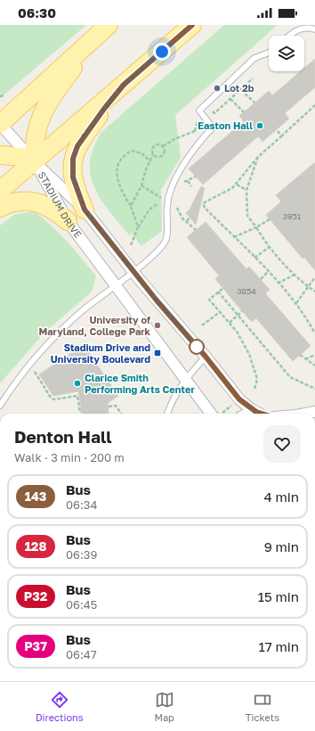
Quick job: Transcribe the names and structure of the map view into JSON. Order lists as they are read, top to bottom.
{
  "streets": {
    "street": ["STADIUM DRIVE"]
  },
  "places": {
    "other": [
      "Lot 2b",
      "Easton Hall",
      "University of Maryland, College Park",
      "Clarice Smith Performing Arts Center"
    ],
    "transit": ["Stadium Drive and University Boulevard"]
  },
  "lines": ["bus line 143"],
  "house_numbers": ["3951", "3854"],
  "page": {
    "status": "06:30",
    "heading": ["Denton Hall", "Walk · 3 min · 200 m"],
    "list": [
      {
        "mark": "143",
        "name": "Bus",
        "note": "06:34",
        "value": "4 min"
      },
      {
        "mark": "128",
        "name": "Bus",
        "note": "06:39",
        "value": "9 min"
      },
      {
        "mark": "P32",
        "name": "Bus",
        "note": "06:45",
        "value": "15 min"
      },
      {
        "mark": "P37",
        "name": "Bus",
        "note": "06:47",
        "value": "17 min"
      }
    ],
    "tabs": ["Directions", "Map", "Tickets"]
  }
}
